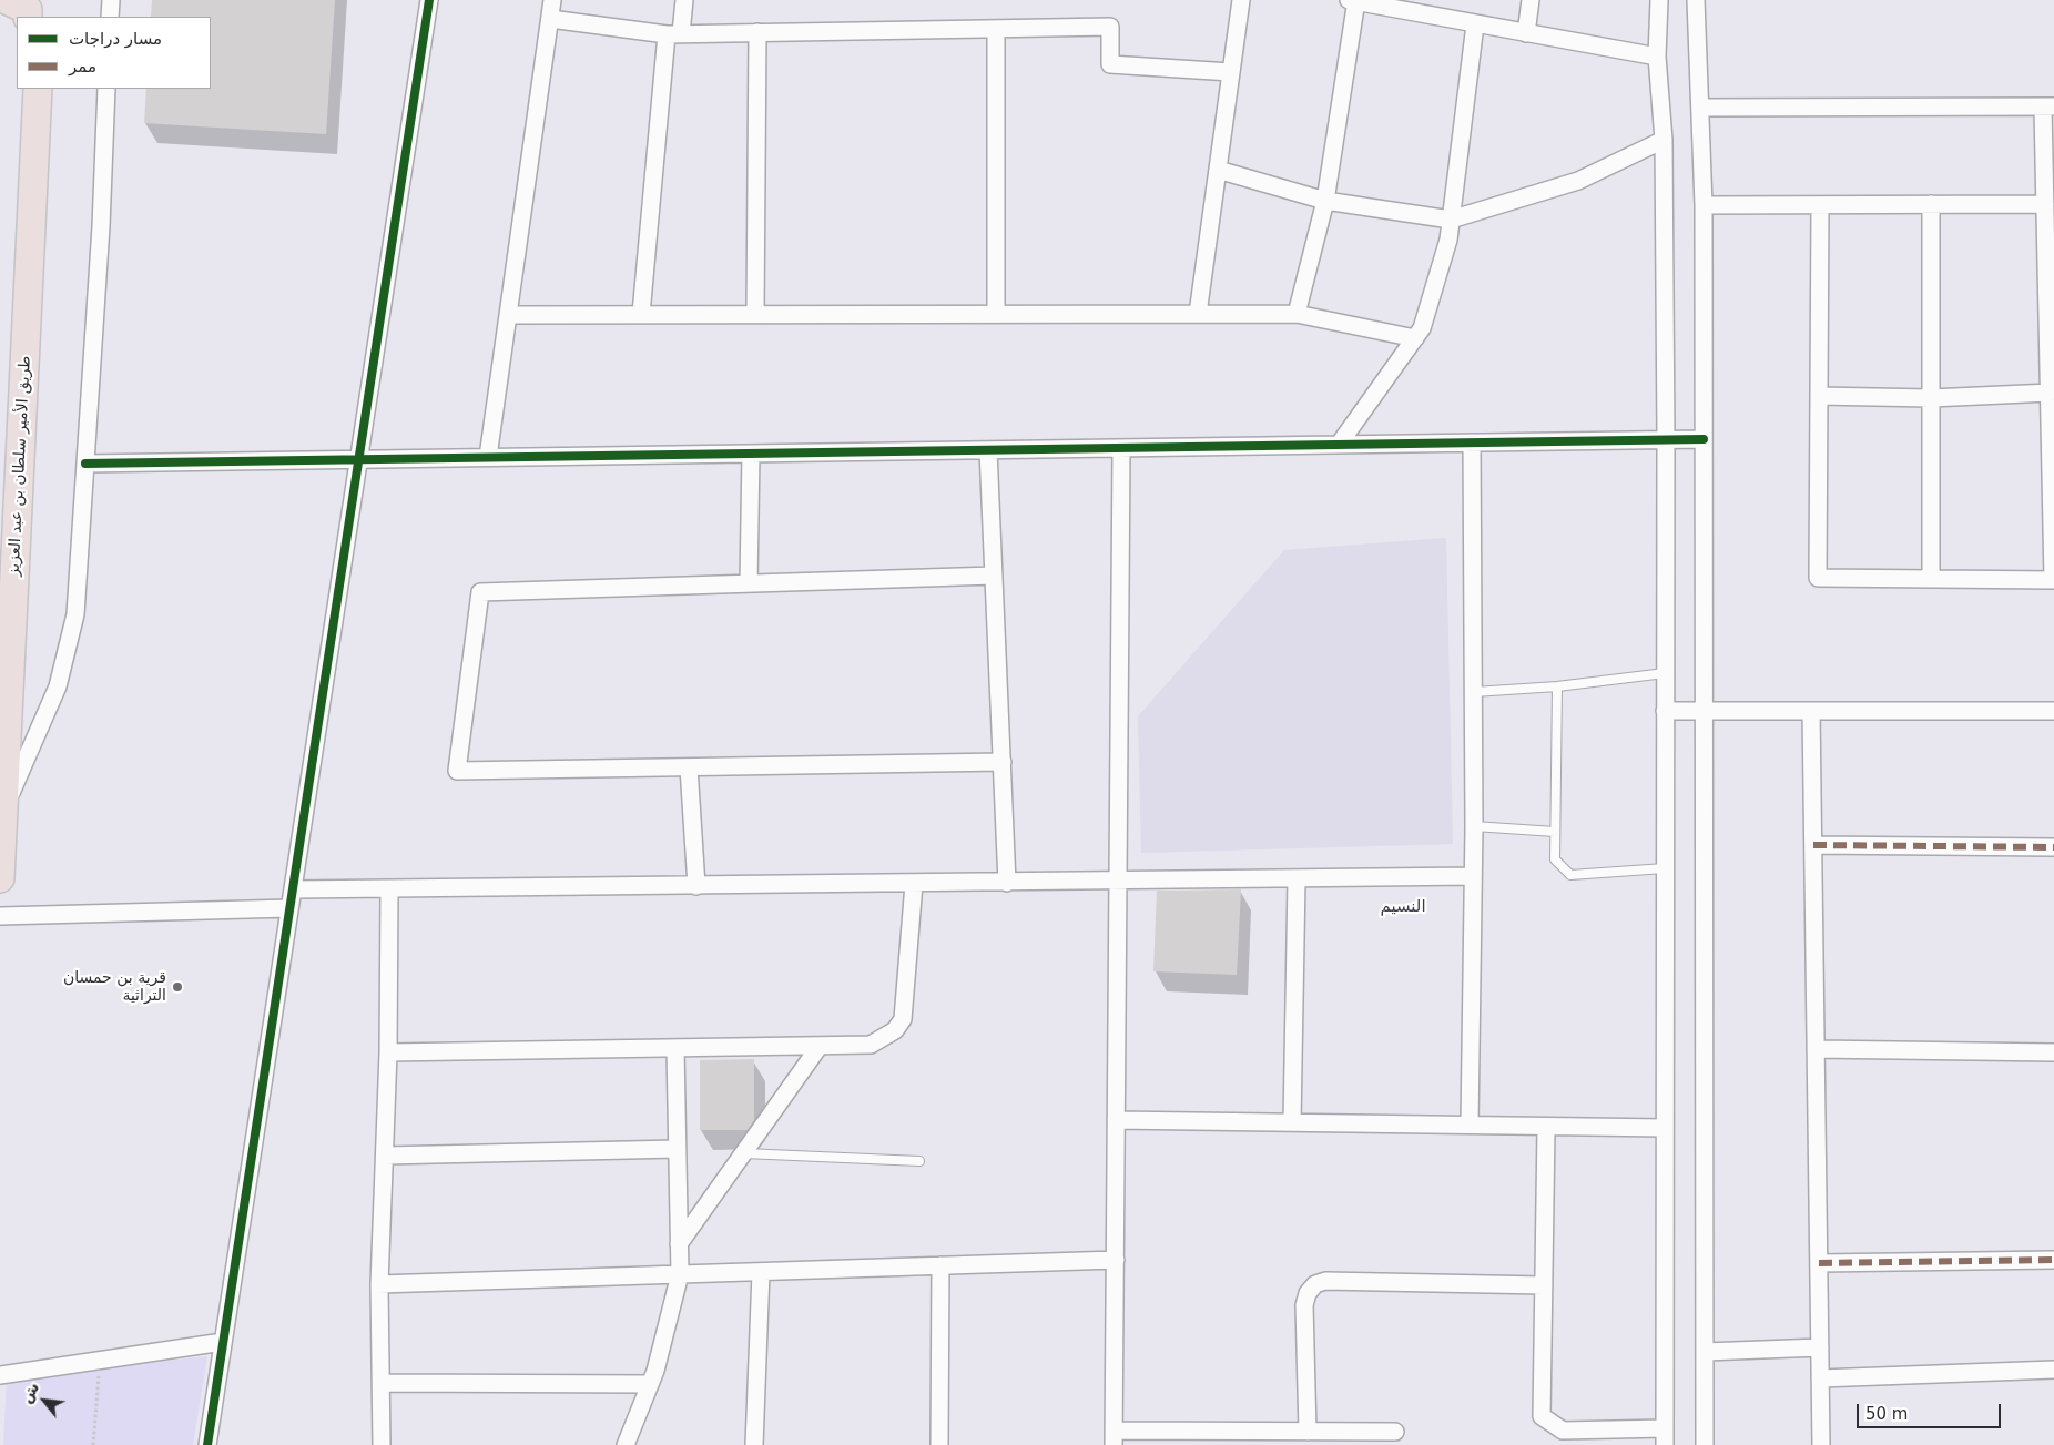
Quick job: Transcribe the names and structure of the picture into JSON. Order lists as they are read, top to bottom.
{
  "streets": {
    "highway": ["طريق الأمير سلطان بن عبد العزيز"]
  },
  "districts": ["النسيم"],
  "places": ["قرية بن حمسان التراثية"],
  "legend": ["مسار دراجات", "ممر"],
  "scale_bar": "50 m",
  "north": "top left"
}
